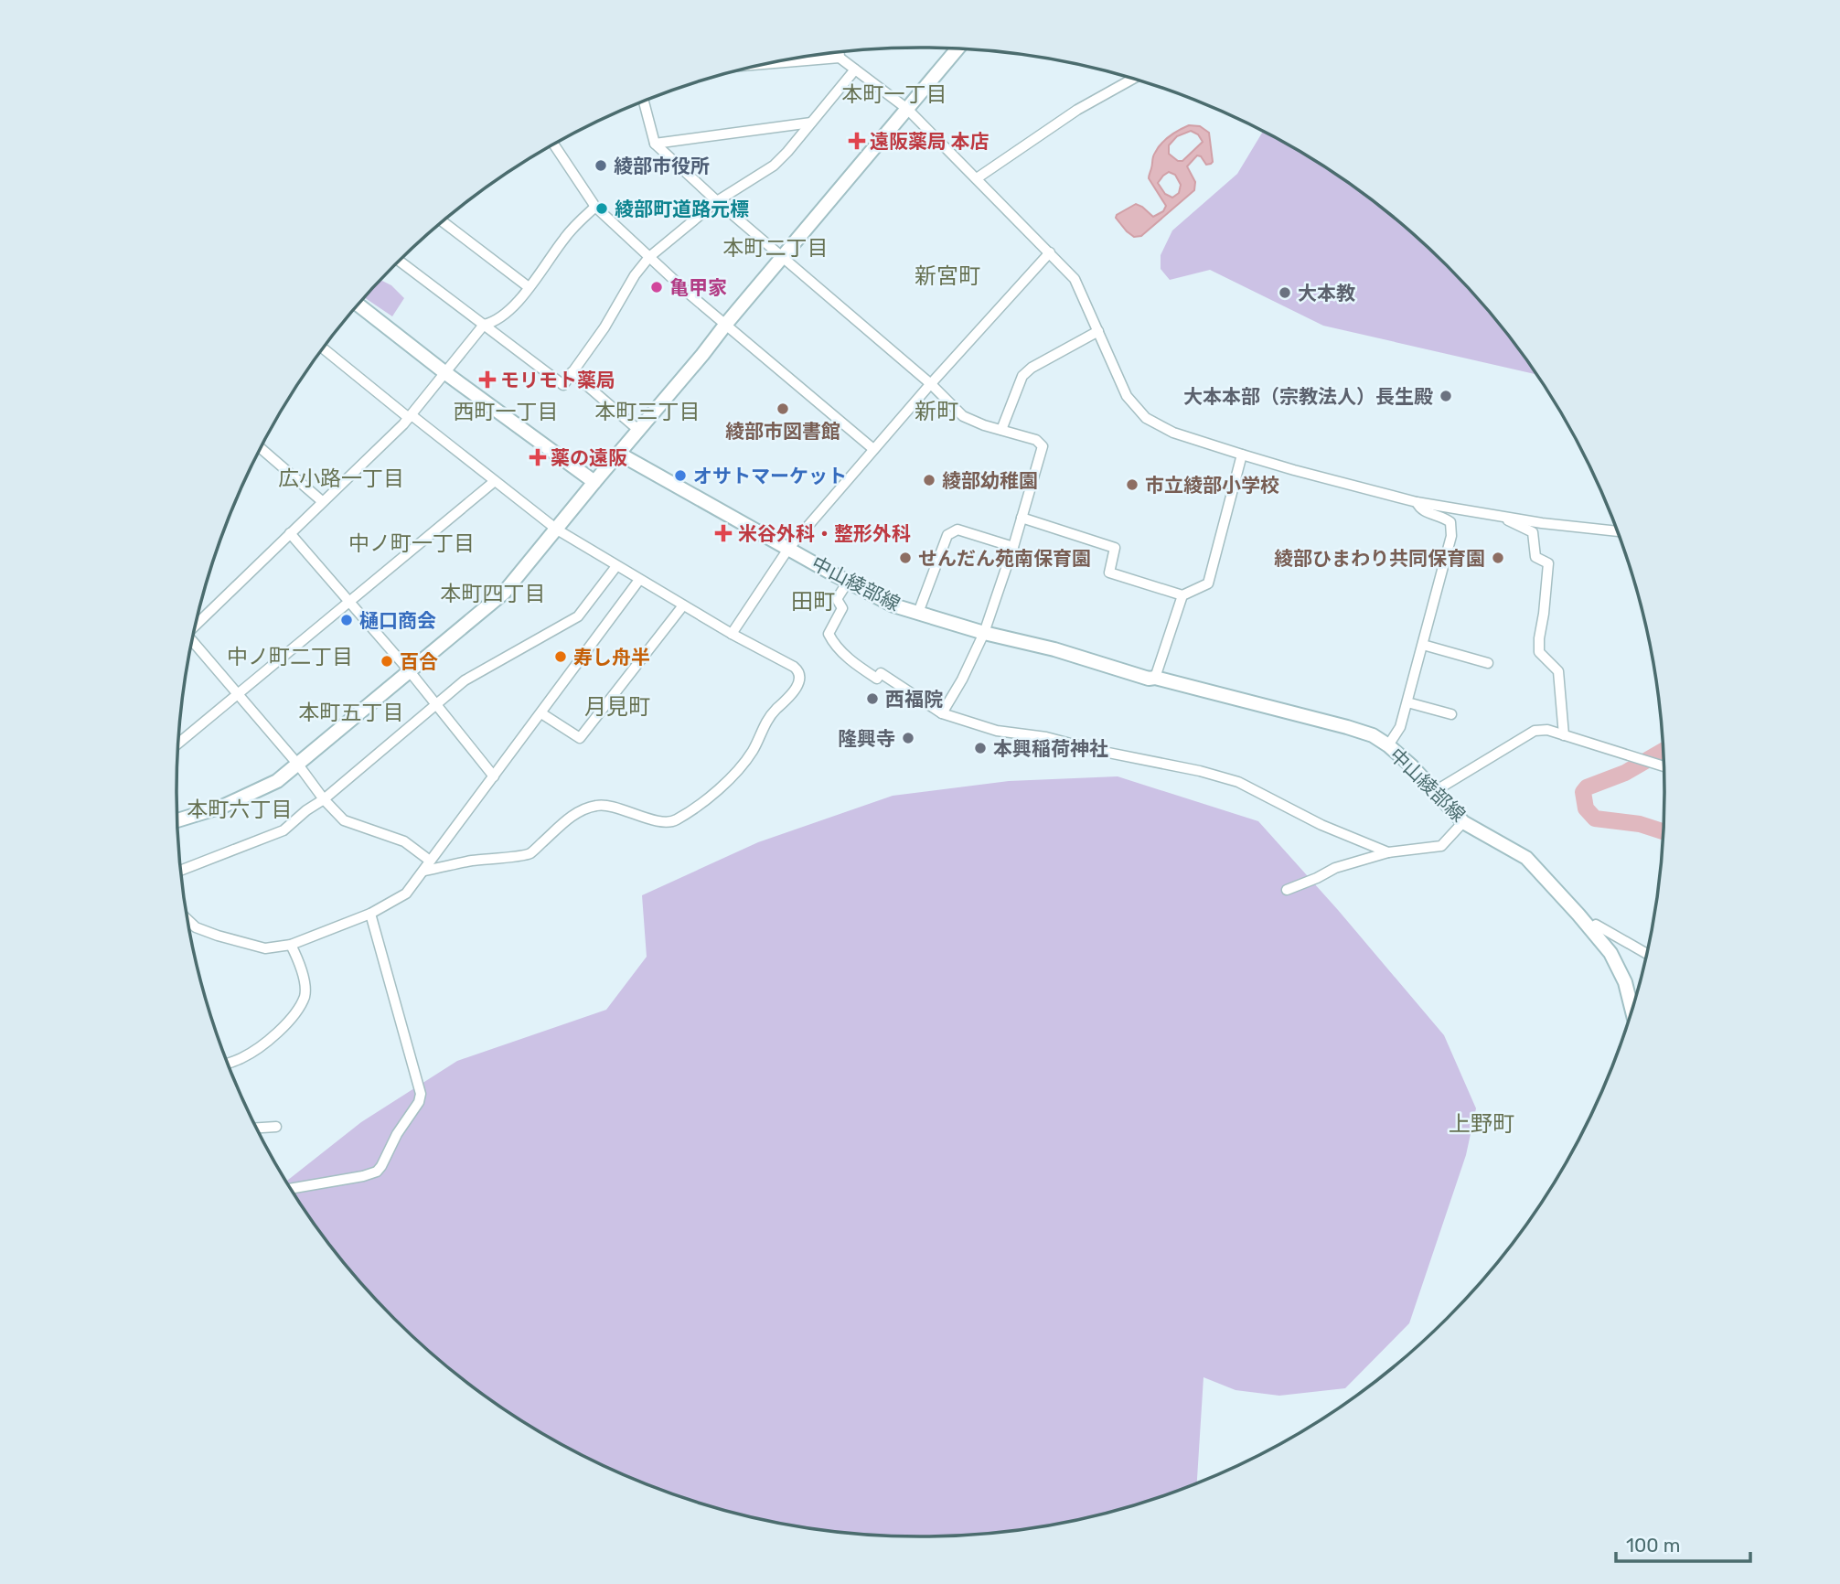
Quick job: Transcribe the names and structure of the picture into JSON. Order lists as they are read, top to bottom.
{
  "streets": {
    "main road": ["中山綾部線"]
  },
  "districts": [
    "本町一丁目",
    "本町二丁目",
    "新宮町",
    "西町一丁目",
    "本町三丁目",
    "新町",
    "広小路一丁目",
    "中ノ町一丁目",
    "本町四丁目",
    "田町",
    "中ノ町二丁目",
    "月見町",
    "本町五丁目",
    "本町六丁目",
    "上野町"
  ],
  "places": {
    "health": [
      "遠阪薬局 本店",
      "モリモト薬局",
      "薬の遠阪",
      "米谷外科・整形外科"
    ],
    "other": [
      "綾部市役所",
      "綾部町道路元標",
      "亀甲家",
      "大本教",
      "大本本部（宗教法人）長生殿",
      "綾部市図書館",
      "オサトマーケット",
      "綾部幼稚園",
      "市立綾部小学校",
      "せんだん苑南保育園",
      "綾部ひまわり共同保育園",
      "樋口商会",
      "寿し舟半",
      "百合",
      "西福院",
      "隆興寺",
      "本興稲荷神社"
    ]
  },
  "scale_bar": "100 m"
}
